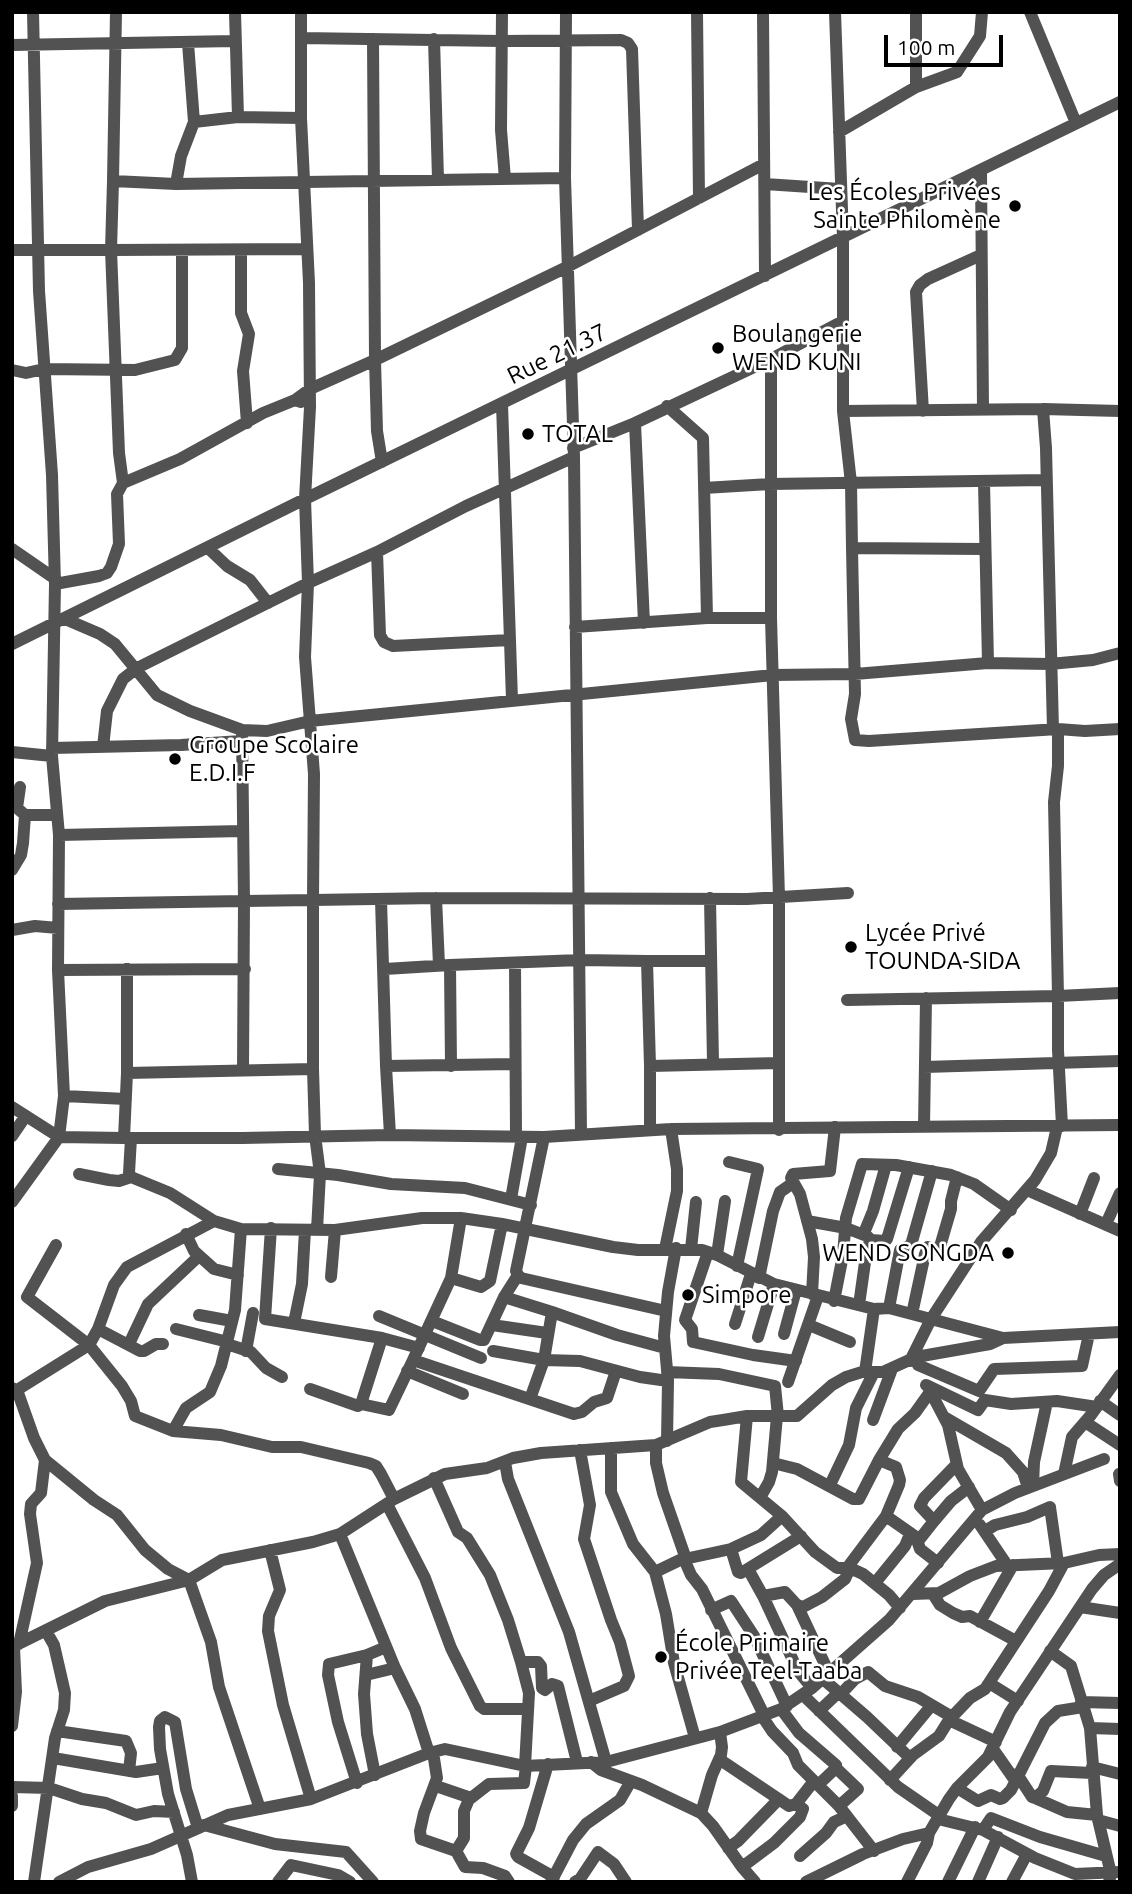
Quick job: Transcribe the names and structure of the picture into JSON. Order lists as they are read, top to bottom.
{
  "streets": {
    "street": ["Rue 21.37"]
  },
  "places": [
    "Les Écoles Privées Sainte Philomène",
    "Boulangerie WEND KUNI",
    "TOTAL",
    "Groupe Scolaire E.D.I.F",
    "Lycée Privé TOUNDA-SIDA",
    "WEND SONGDA",
    "Simpore",
    "École Primaire Privée Teel-Taaba"
  ],
  "scale_bar": "100 m"
}
